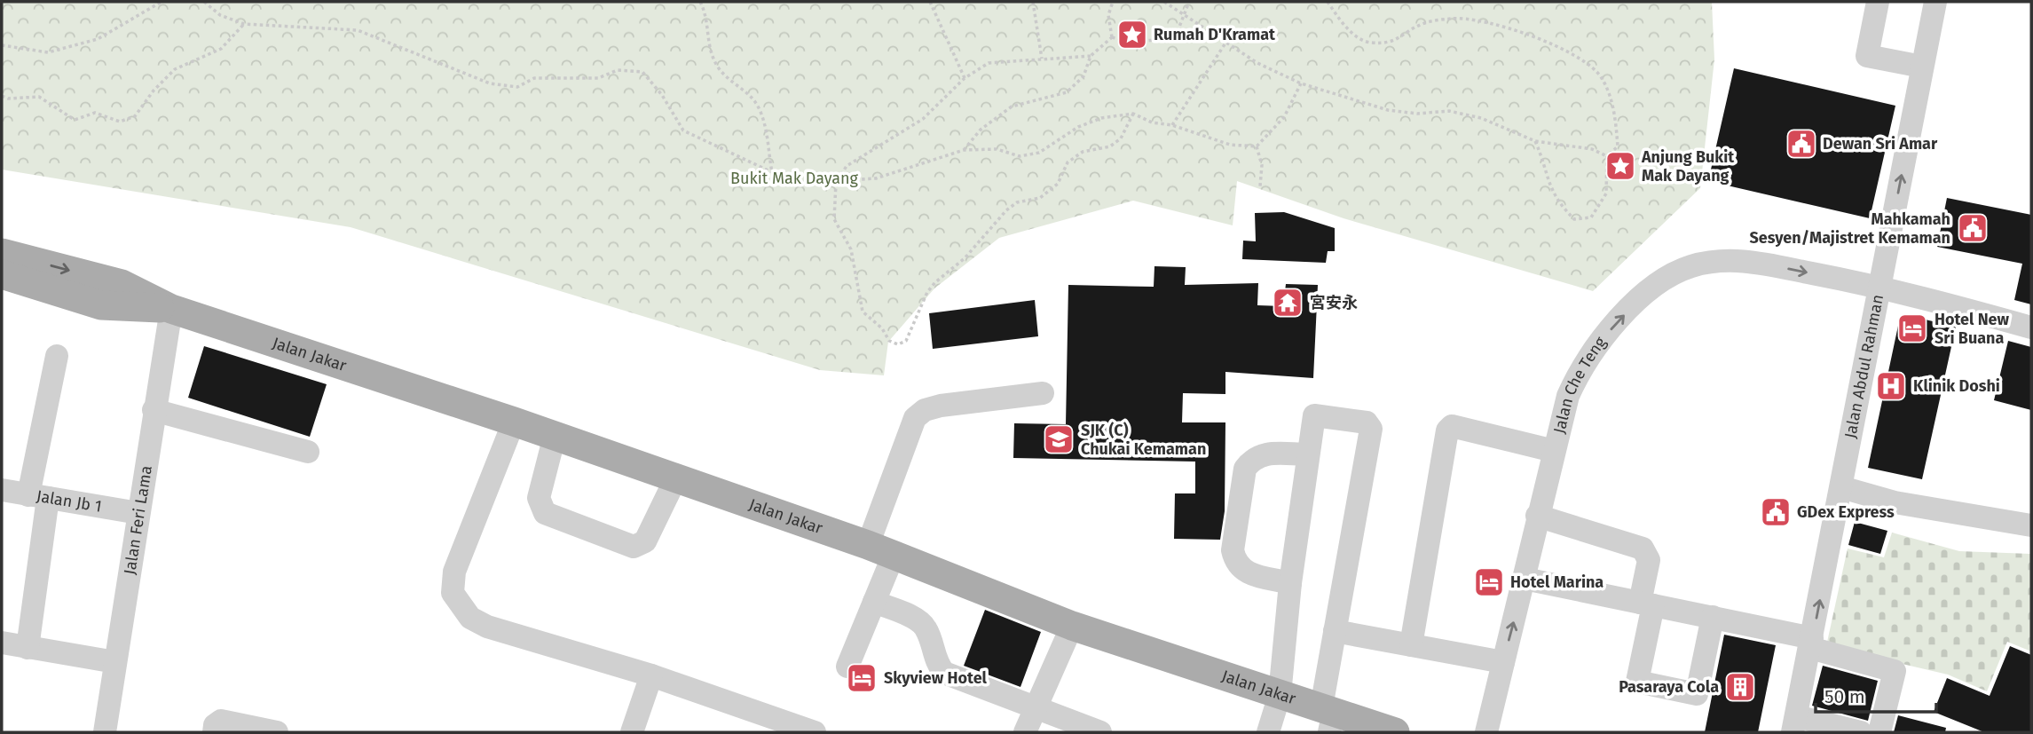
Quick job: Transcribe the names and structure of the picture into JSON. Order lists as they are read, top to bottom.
{
  "streets": {
    "main road": ["Jalan Jakar"],
    "street": [
      "Jalan Abdul Rahman",
      "Jalan Che Teng",
      "Jalan Jb 1",
      "Jalan Feri Lama"
    ]
  },
  "crossings": [
    ["Jalan Jakar", "Jalan Feri Lama"],
    ["Jalan Abdul Rahman", "Jalan Che Teng"],
    ["Jalan Jb 1", "Jalan Feri Lama"]
  ],
  "one_way": ["Jalan Abdul Rahman", "Jalan Che Teng"],
  "parks": ["Bukit Mak Dayang"],
  "places": {
    "place": ["Rumah D'Kramat", "Anjung Bukit Mak Dayang"],
    "public building": ["Dewan Sri Amar", "Mahkamah Sesyen/Majistret Kemaman", "GDex Express"],
    "temple": ["宮安永"],
    "hotel": ["Hotel New Sri Buana", "Hotel Marina", "Skyview Hotel"],
    "hospital": ["Klinik Doshi"],
    "school or university": ["SJK (C) Chukai Kemaman"],
    "building": ["Pasaraya Cola"]
  },
  "scale_bar": "50 m"
}
